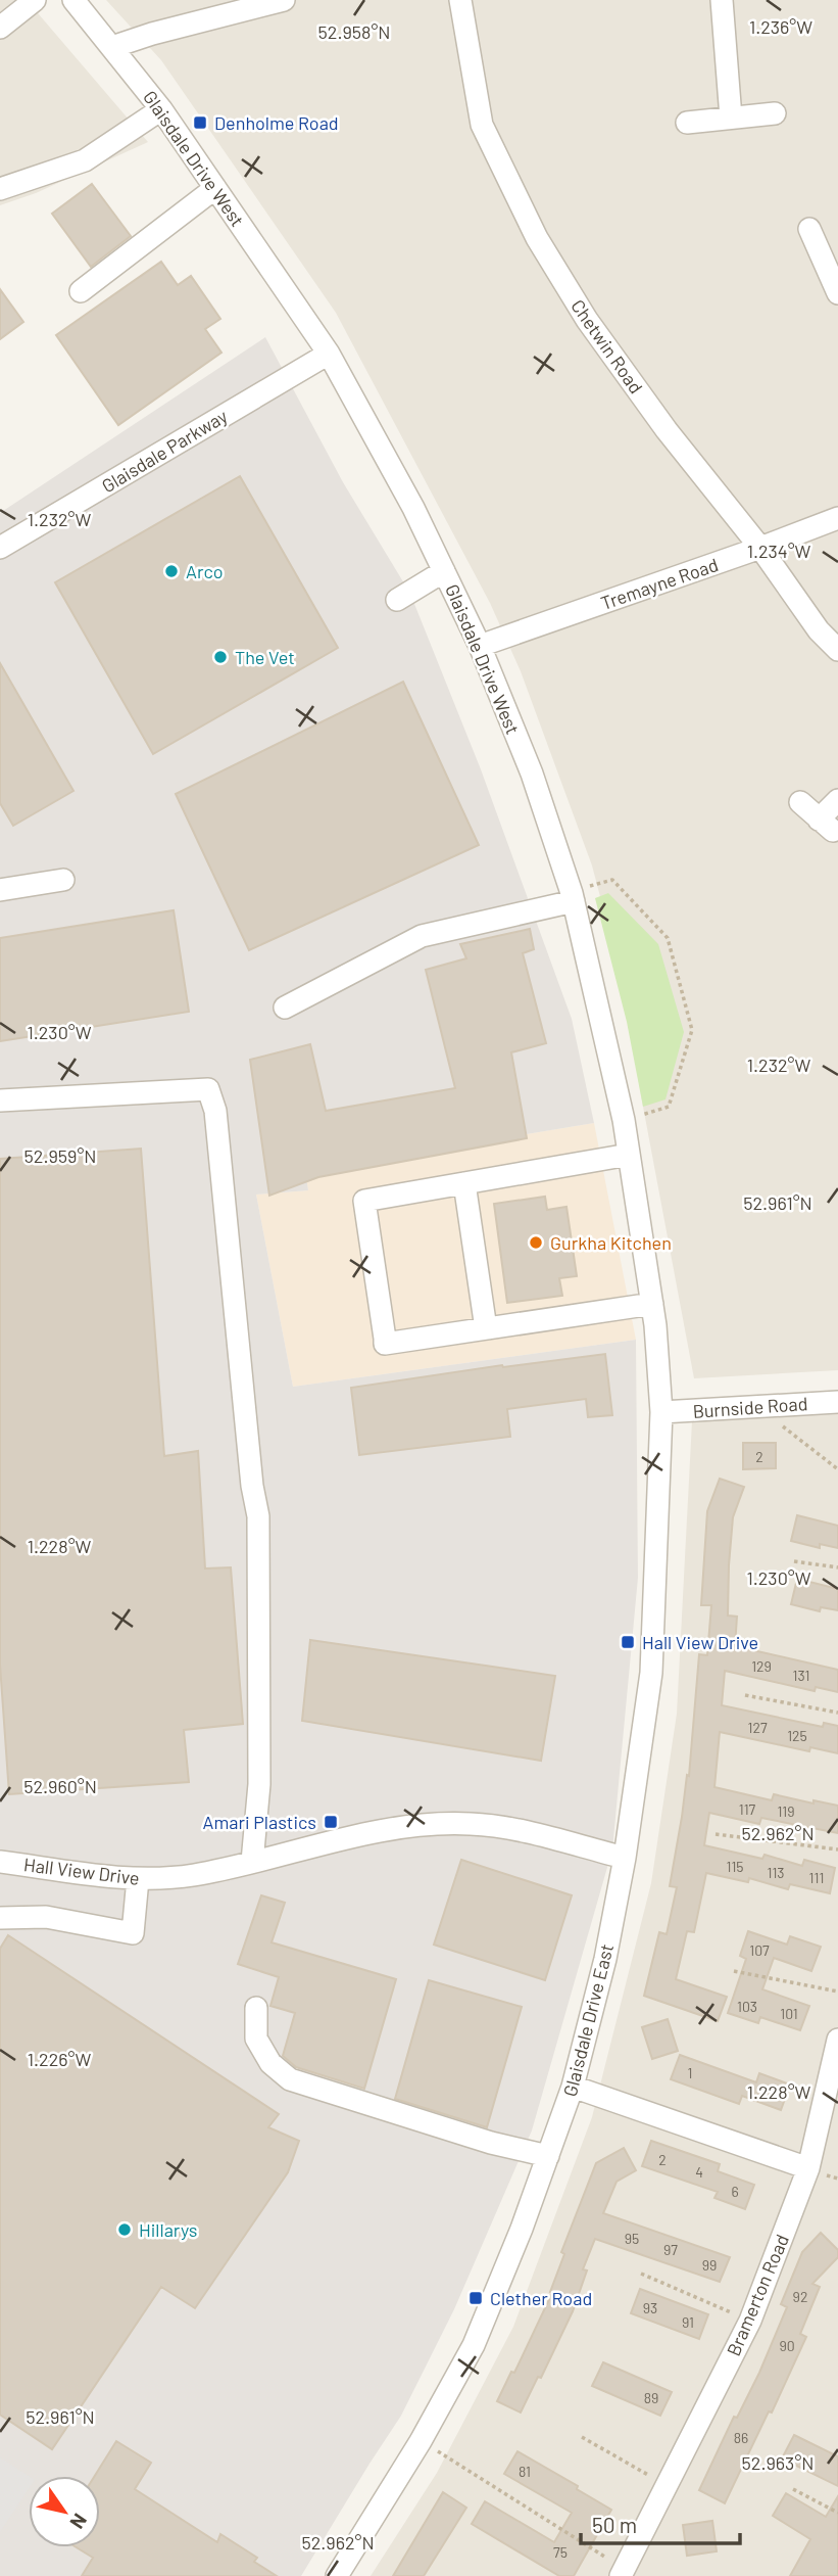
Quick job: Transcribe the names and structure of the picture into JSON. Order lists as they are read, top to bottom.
{
  "streets": {
    "street": [
      "Glaisdale Drive West",
      "Chetwin Road",
      "Glaisdale Parkway",
      "Tremayne Road",
      "Burnside Road",
      "Hall View Drive",
      "Glaisdale Drive East",
      "Bramerton Road"
    ]
  },
  "crossings": [
    ["Glaisdale Drive West", "Glaisdale Parkway"],
    ["Glaisdale Drive West", "Tremayne Road"],
    ["Glaisdale Drive West", "Burnside Road"],
    ["Glaisdale Drive West", "Glaisdale Drive East"],
    ["Chetwin Road", "Tremayne Road"],
    ["Burnside Road", "Glaisdale Drive East"],
    ["Hall View Drive", "Glaisdale Drive East"]
  ],
  "places": {
    "transit": [
      "Denholme Road",
      "Hall View Drive",
      "Amari Plastics",
      "Clether Road"
    ],
    "other": [
      "Arco",
      "The Vet",
      "Gurkha Kitchen",
      "Hillarys"
    ]
  },
  "house_numbers": [
    "2",
    "129",
    "131",
    "127",
    "125",
    "117",
    "119",
    "115",
    "113",
    "111",
    "107",
    "103",
    "101",
    "1",
    "2",
    "4",
    "6",
    "95",
    "97",
    "99",
    "92",
    "93",
    "91",
    "90",
    "89",
    "86",
    "81",
    "75"
  ],
  "scale_bar": "50 m",
  "north": "bottom right",
  "coordinates": [
    "1.236°W",
    "52.958°N",
    "1.232°W",
    "1.234°W",
    "1.230°W",
    "52.959°N",
    "52.961°N",
    "1.228°W",
    "52.960°N",
    "52.962°N",
    "1.226°W",
    "52.963°N"
  ]
}
